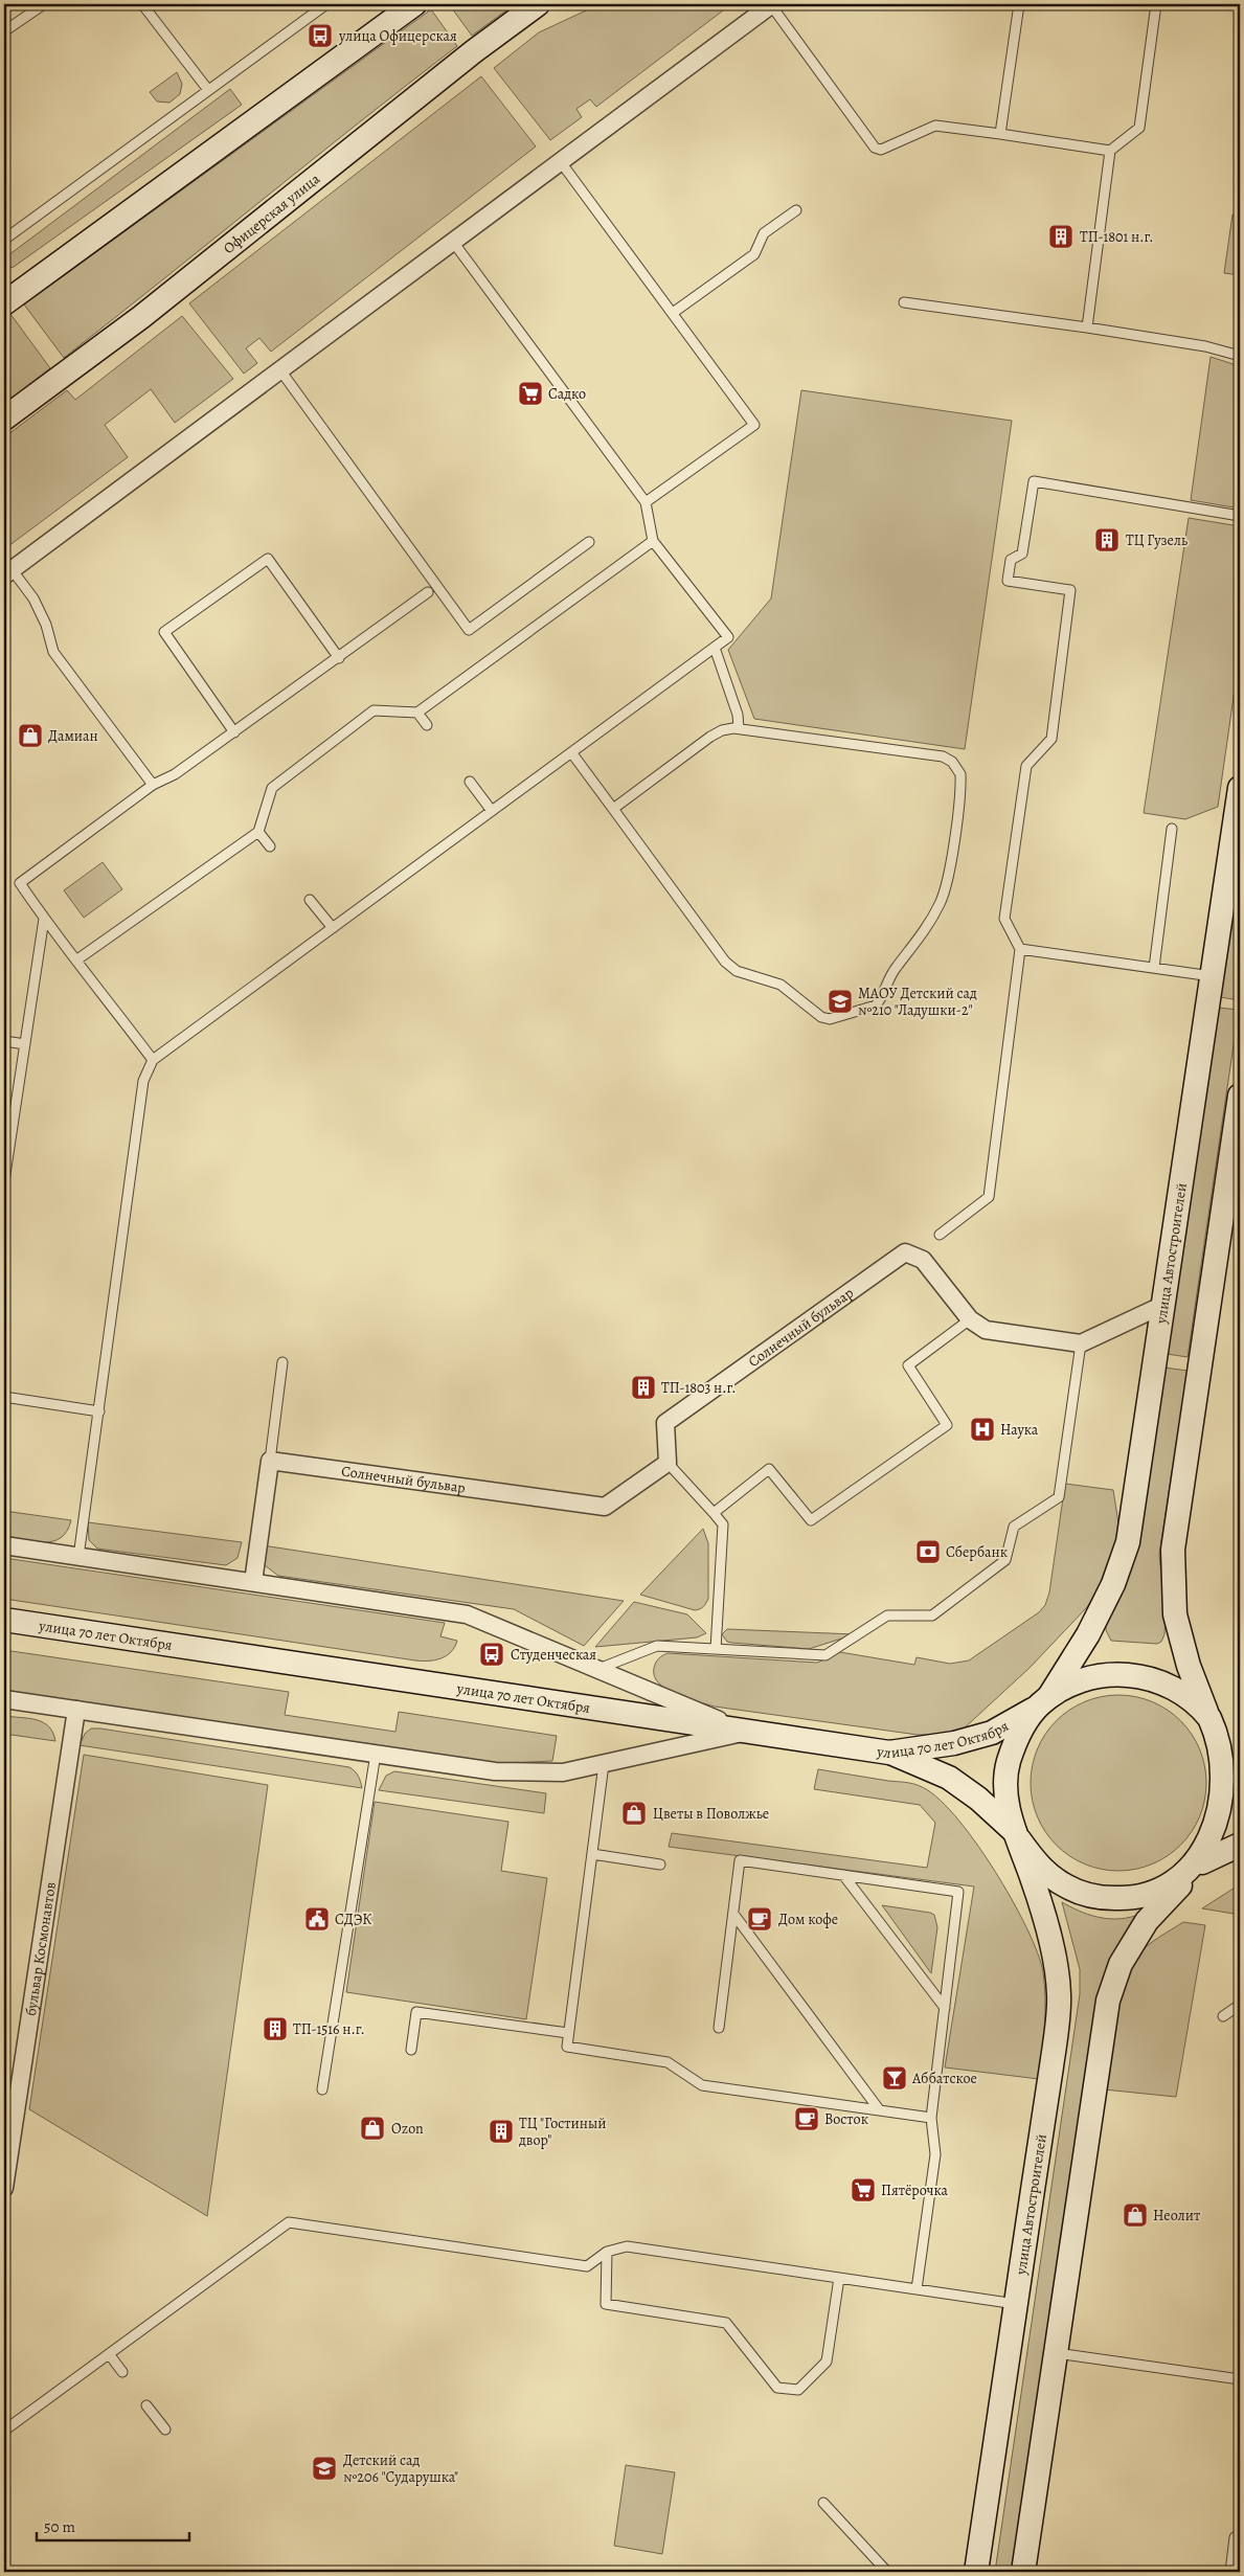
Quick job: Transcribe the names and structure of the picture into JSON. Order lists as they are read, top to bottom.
{
  "streets": {
    "main road": ["Офицерская улица", "улица Автостроителей", "улица 70 лет Октября"],
    "street": ["Солнечный бульвар", "бульвар Космонавтов"]
  },
  "crossings": [
    ["улица Автостроителей", "улица 70 лет Октября"]
  ],
  "places": {
    "bus stop": ["улица Офицерская", "Студенческая"],
    "building": [
      "ТП-1801 н.г.",
      "ТЦ Гузель",
      "ТП-1803 н.г.",
      "ТП-1516 н.г.",
      "ТЦ \"Гостиный двор\""
    ],
    "supermarket": ["Садко", "Пятёрочка"],
    "shop": [
      "Дамиан",
      "Цветы в Поволжье",
      "Ozon",
      "Неолит"
    ],
    "school or university": ["МАОУ Детский сад №210 \"Ладушки-2\"", "Детский сад №206 \"Сударушка\""],
    "hospital": ["Наука"],
    "bank": ["Сбербанк"],
    "public building": ["СДЭК"],
    "cafe": ["Дом кофе", "Восток"],
    "bar": ["Аббатское"]
  },
  "scale_bar": "50 m"
}
